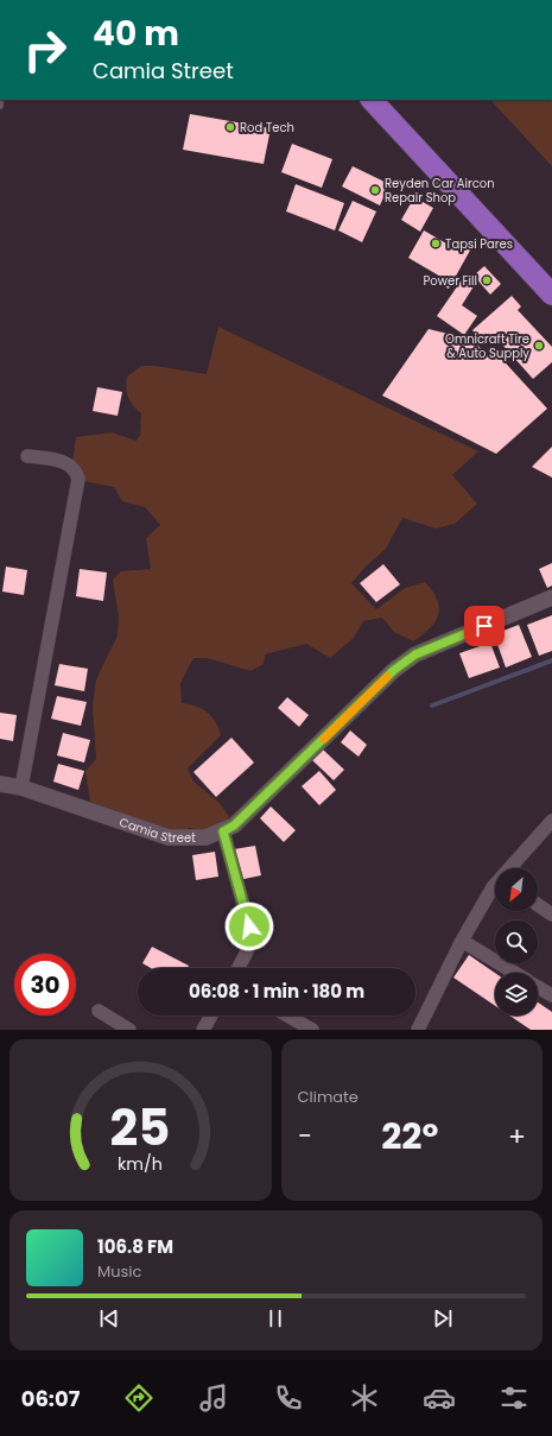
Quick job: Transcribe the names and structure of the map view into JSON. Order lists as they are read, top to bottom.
{
  "streets": {
    "street": ["Camia Street"]
  },
  "places": [
    "Rod Tech",
    "Reyden Car Aircon Repair Shop",
    "Tapsi Pares",
    "Power Fill",
    "Omnicraft Tire & Auto Supply"
  ],
  "north": "bottom left",
  "page": {
    "turn": ["40 m", "Camia Street"],
    "limit": "30",
    "trip": "06:08 · 1 min · 180 m",
    "tile": "Climate",
    "heat": ["−", "22°", "+"],
    "song": ["106.8 FM", "Music"],
    "tabs": "06:07",
    "gauge": ["25", "km/h"]
  }
}
